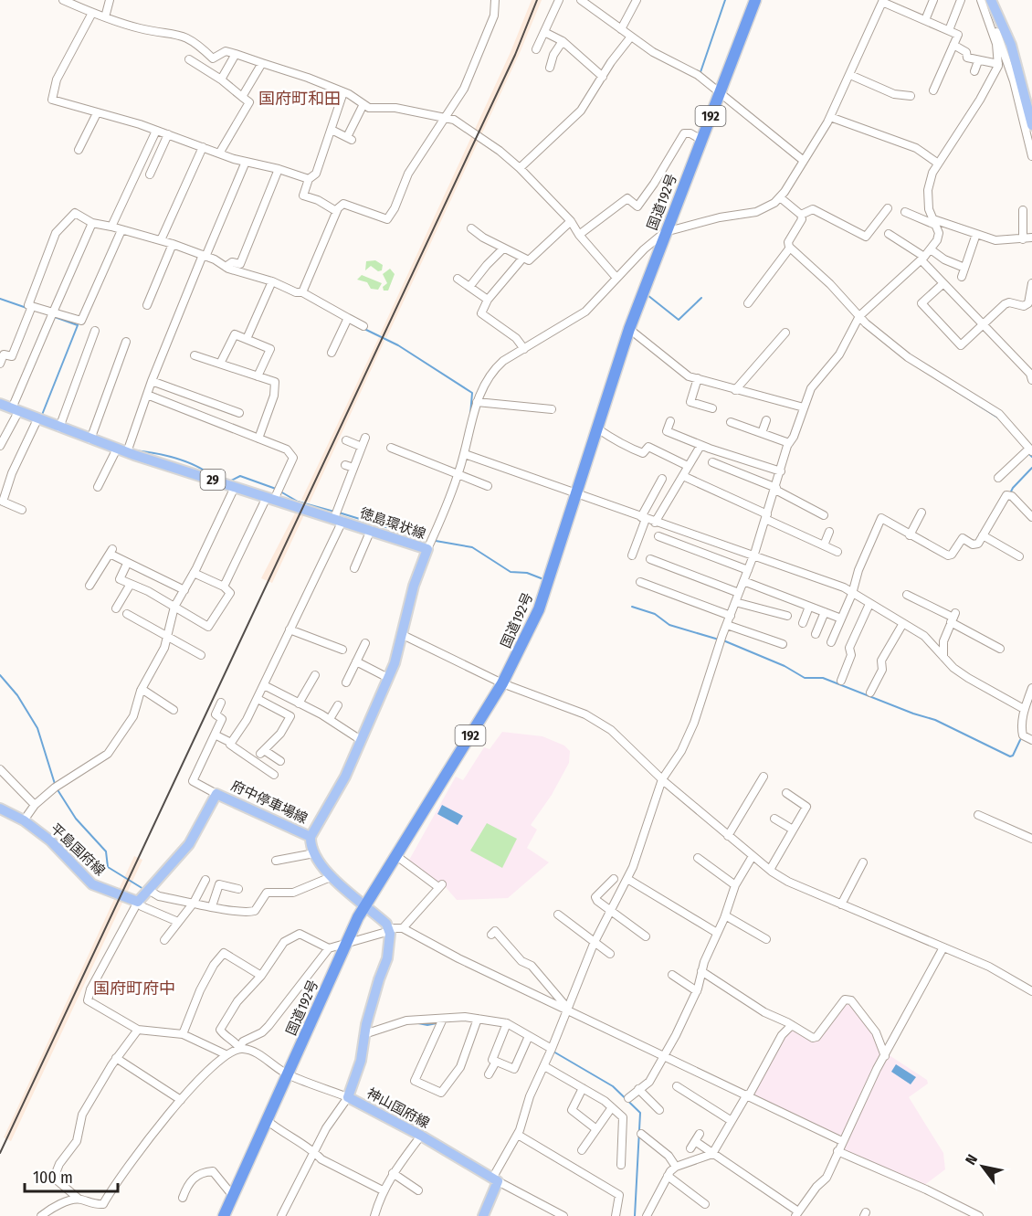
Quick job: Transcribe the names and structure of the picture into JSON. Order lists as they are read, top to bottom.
{
  "streets": {
    "highway": ["192", "国道192号"],
    "main road": [
      "29",
      "徳島環状線",
      "府中停車場線",
      "平島国府線",
      "神山国府線"
    ]
  },
  "crossings": [
    ["徳島環状線", "府中停車場線"]
  ],
  "districts": ["国府町和田", "国府町府中"],
  "scale_bar": "100 m",
  "north": "top left"
}
